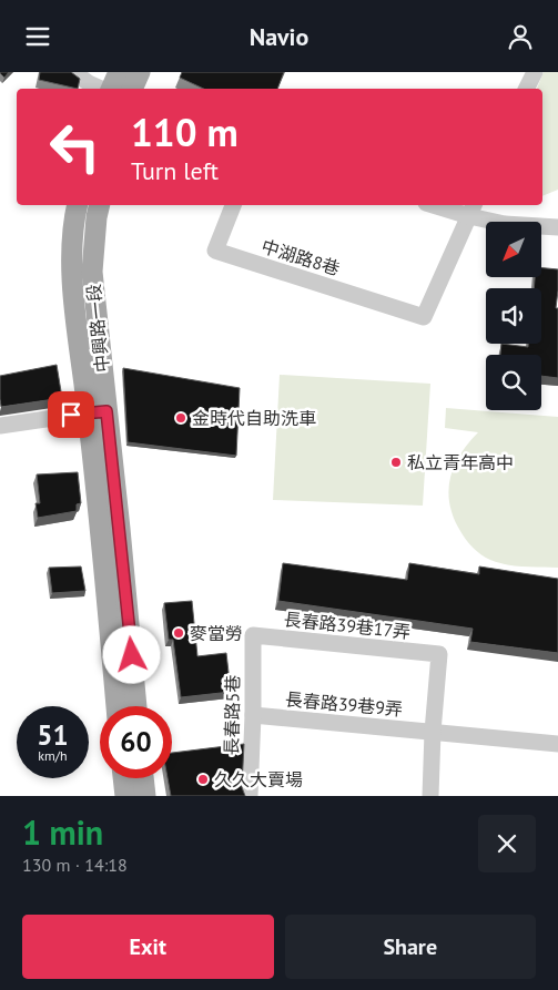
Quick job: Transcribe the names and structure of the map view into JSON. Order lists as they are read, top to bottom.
{
  "streets": {
    "main road": ["中興路一段"],
    "street": [
      "中湖路8巷",
      "長春路39巷17弄",
      "長春路39巷9弄",
      "長春路5巷"
    ]
  },
  "crossings": [
    ["長春路39巷17弄", "長春路39巷9弄"],
    ["長春路39巷17弄", "長春路5巷"],
    ["長春路39巷9弄", "長春路5巷"]
  ],
  "places": [
    "金時代自助洗車",
    "私立青年高中",
    "麥當勞",
    "久久大賣場"
  ],
  "north": "bottom left",
  "page": {
    "header": "Navio",
    "turn": ["110 m", "Turn left"],
    "speed": "51 km/h",
    "limit": "60",
    "heading": ["1 min", "130 m · 14:18"],
    "buttons": ["Exit", "Share"]
  }
}
